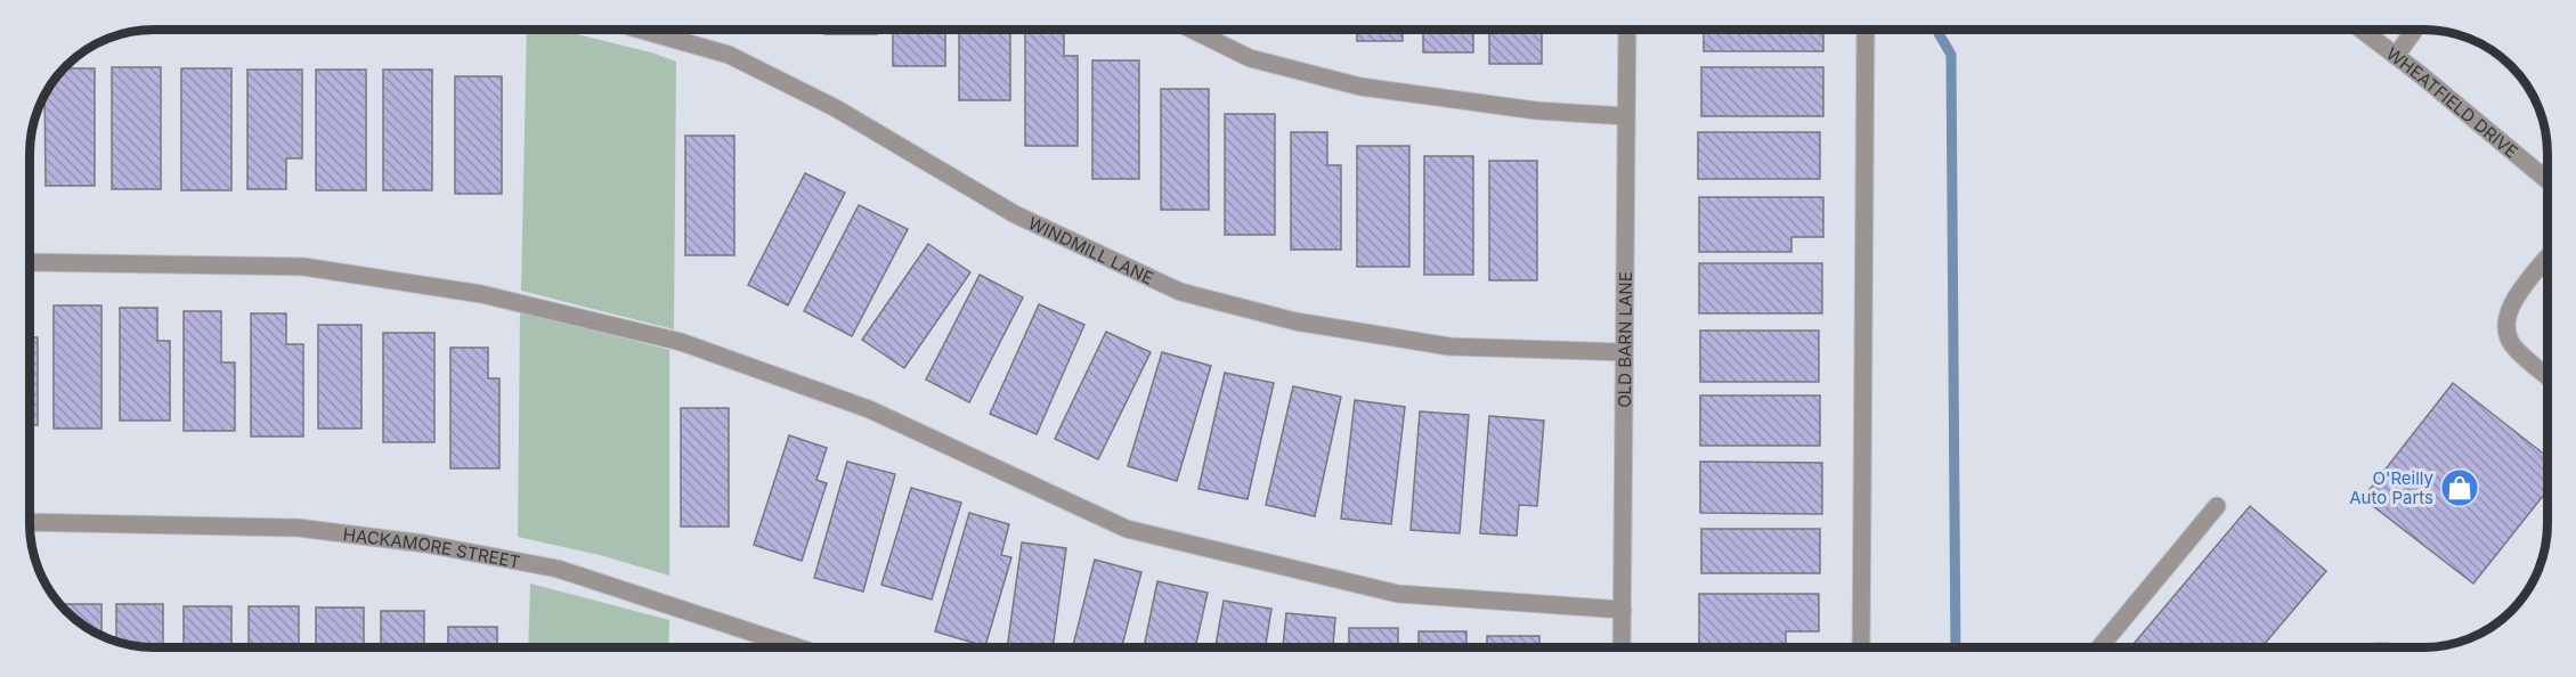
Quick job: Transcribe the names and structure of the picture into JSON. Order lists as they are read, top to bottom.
{
  "streets": {
    "street": [
      "WHEATFIELD DRIVE",
      "WINDMILL LANE",
      "OLD BARN LANE",
      "HACKAMORE STREET"
    ]
  },
  "crossings": [
    ["WINDMILL LANE", "OLD BARN LANE"]
  ],
  "places": {
    "shop": ["O'Reilly Auto Parts"]
  }
}
